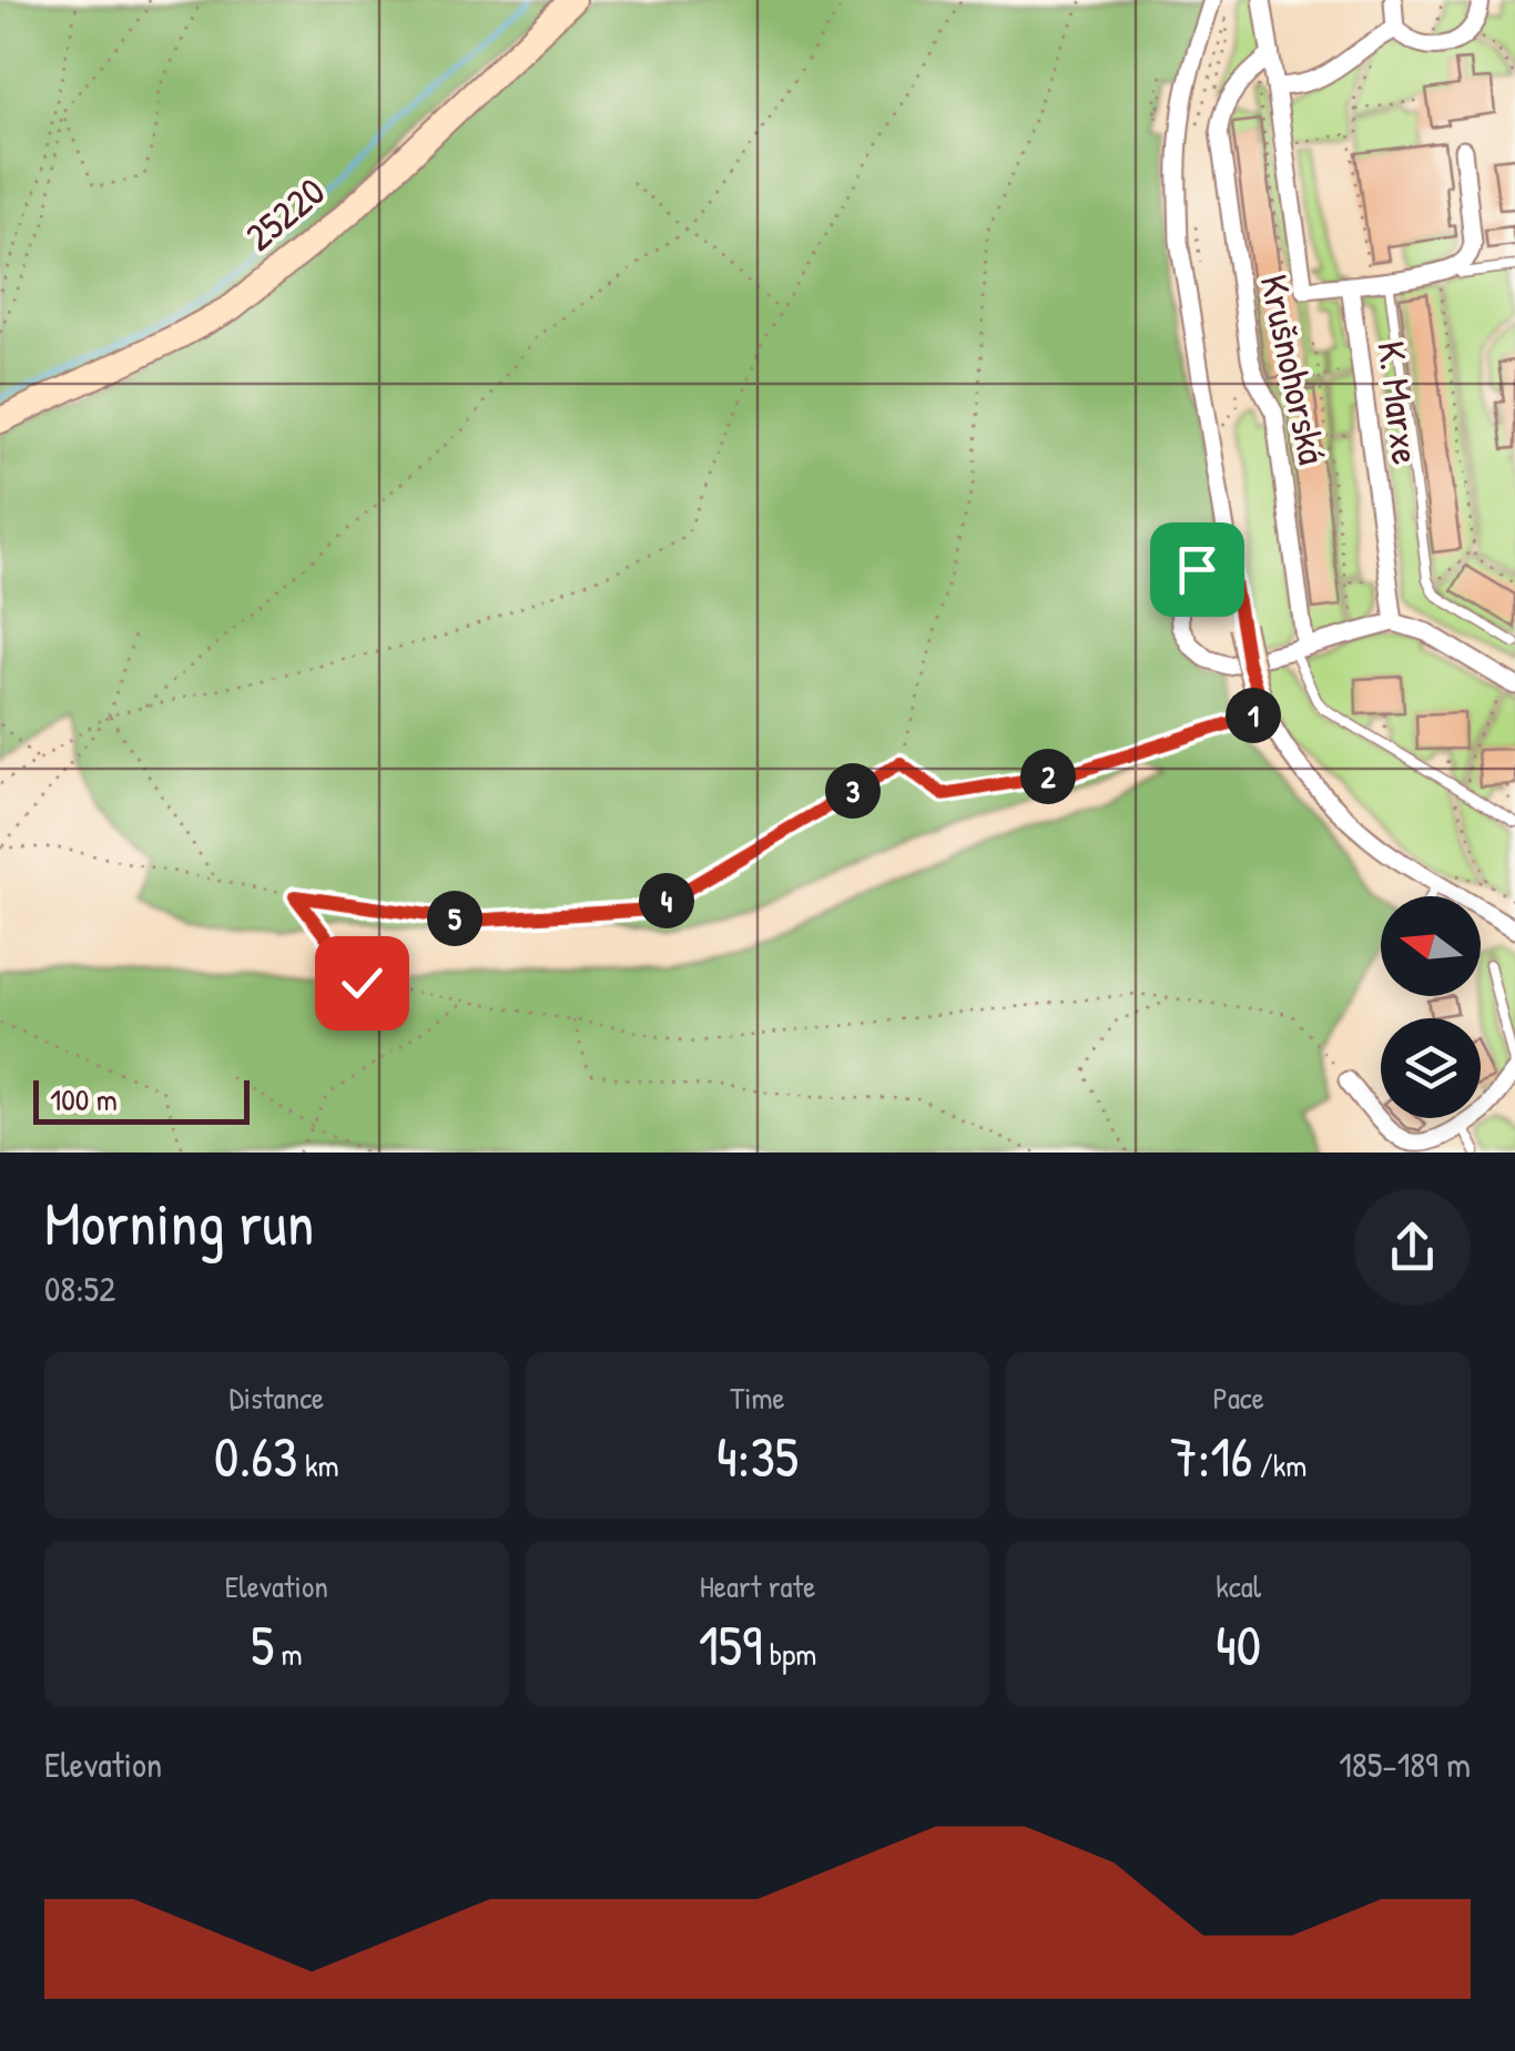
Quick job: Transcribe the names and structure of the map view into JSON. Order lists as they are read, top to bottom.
{
  "streets": {
    "street": ["25220", "Krušnohorská", "K. Marxe"]
  },
  "scale_bar": "100 m",
  "north": "left",
  "page": {
    "pins": [
      "1",
      "2",
      "3",
      "4",
      "5"
    ],
    "scale": "100 m",
    "heading": ["Morning run", "08:52"],
    "stats": [
      ["Distance", "0.63 km"],
      ["Time", "4:35"],
      ["Pace", "7:16 /km"],
      ["Elevation", "5 m"],
      ["Heart rate", "159 bpm"],
      ["kcal", "40"]
    ],
    "chart": ["Elevation", "185–189 m"]
  }
}
